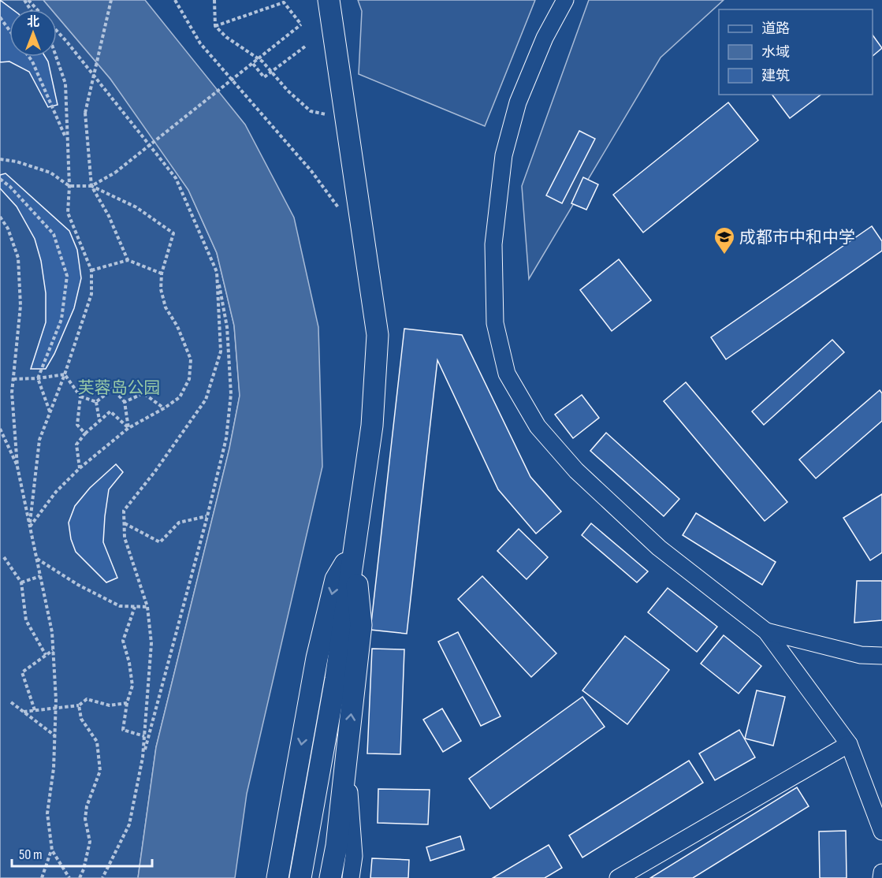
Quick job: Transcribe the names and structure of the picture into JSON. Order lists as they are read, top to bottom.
{
  "parks": ["芙蓉岛公园"],
  "places": {
    "school or university": ["成都市中和中学"]
  },
  "legend": ["道路", "水域", "建筑"],
  "scale_bar": "50 m",
  "north": "top"
}
